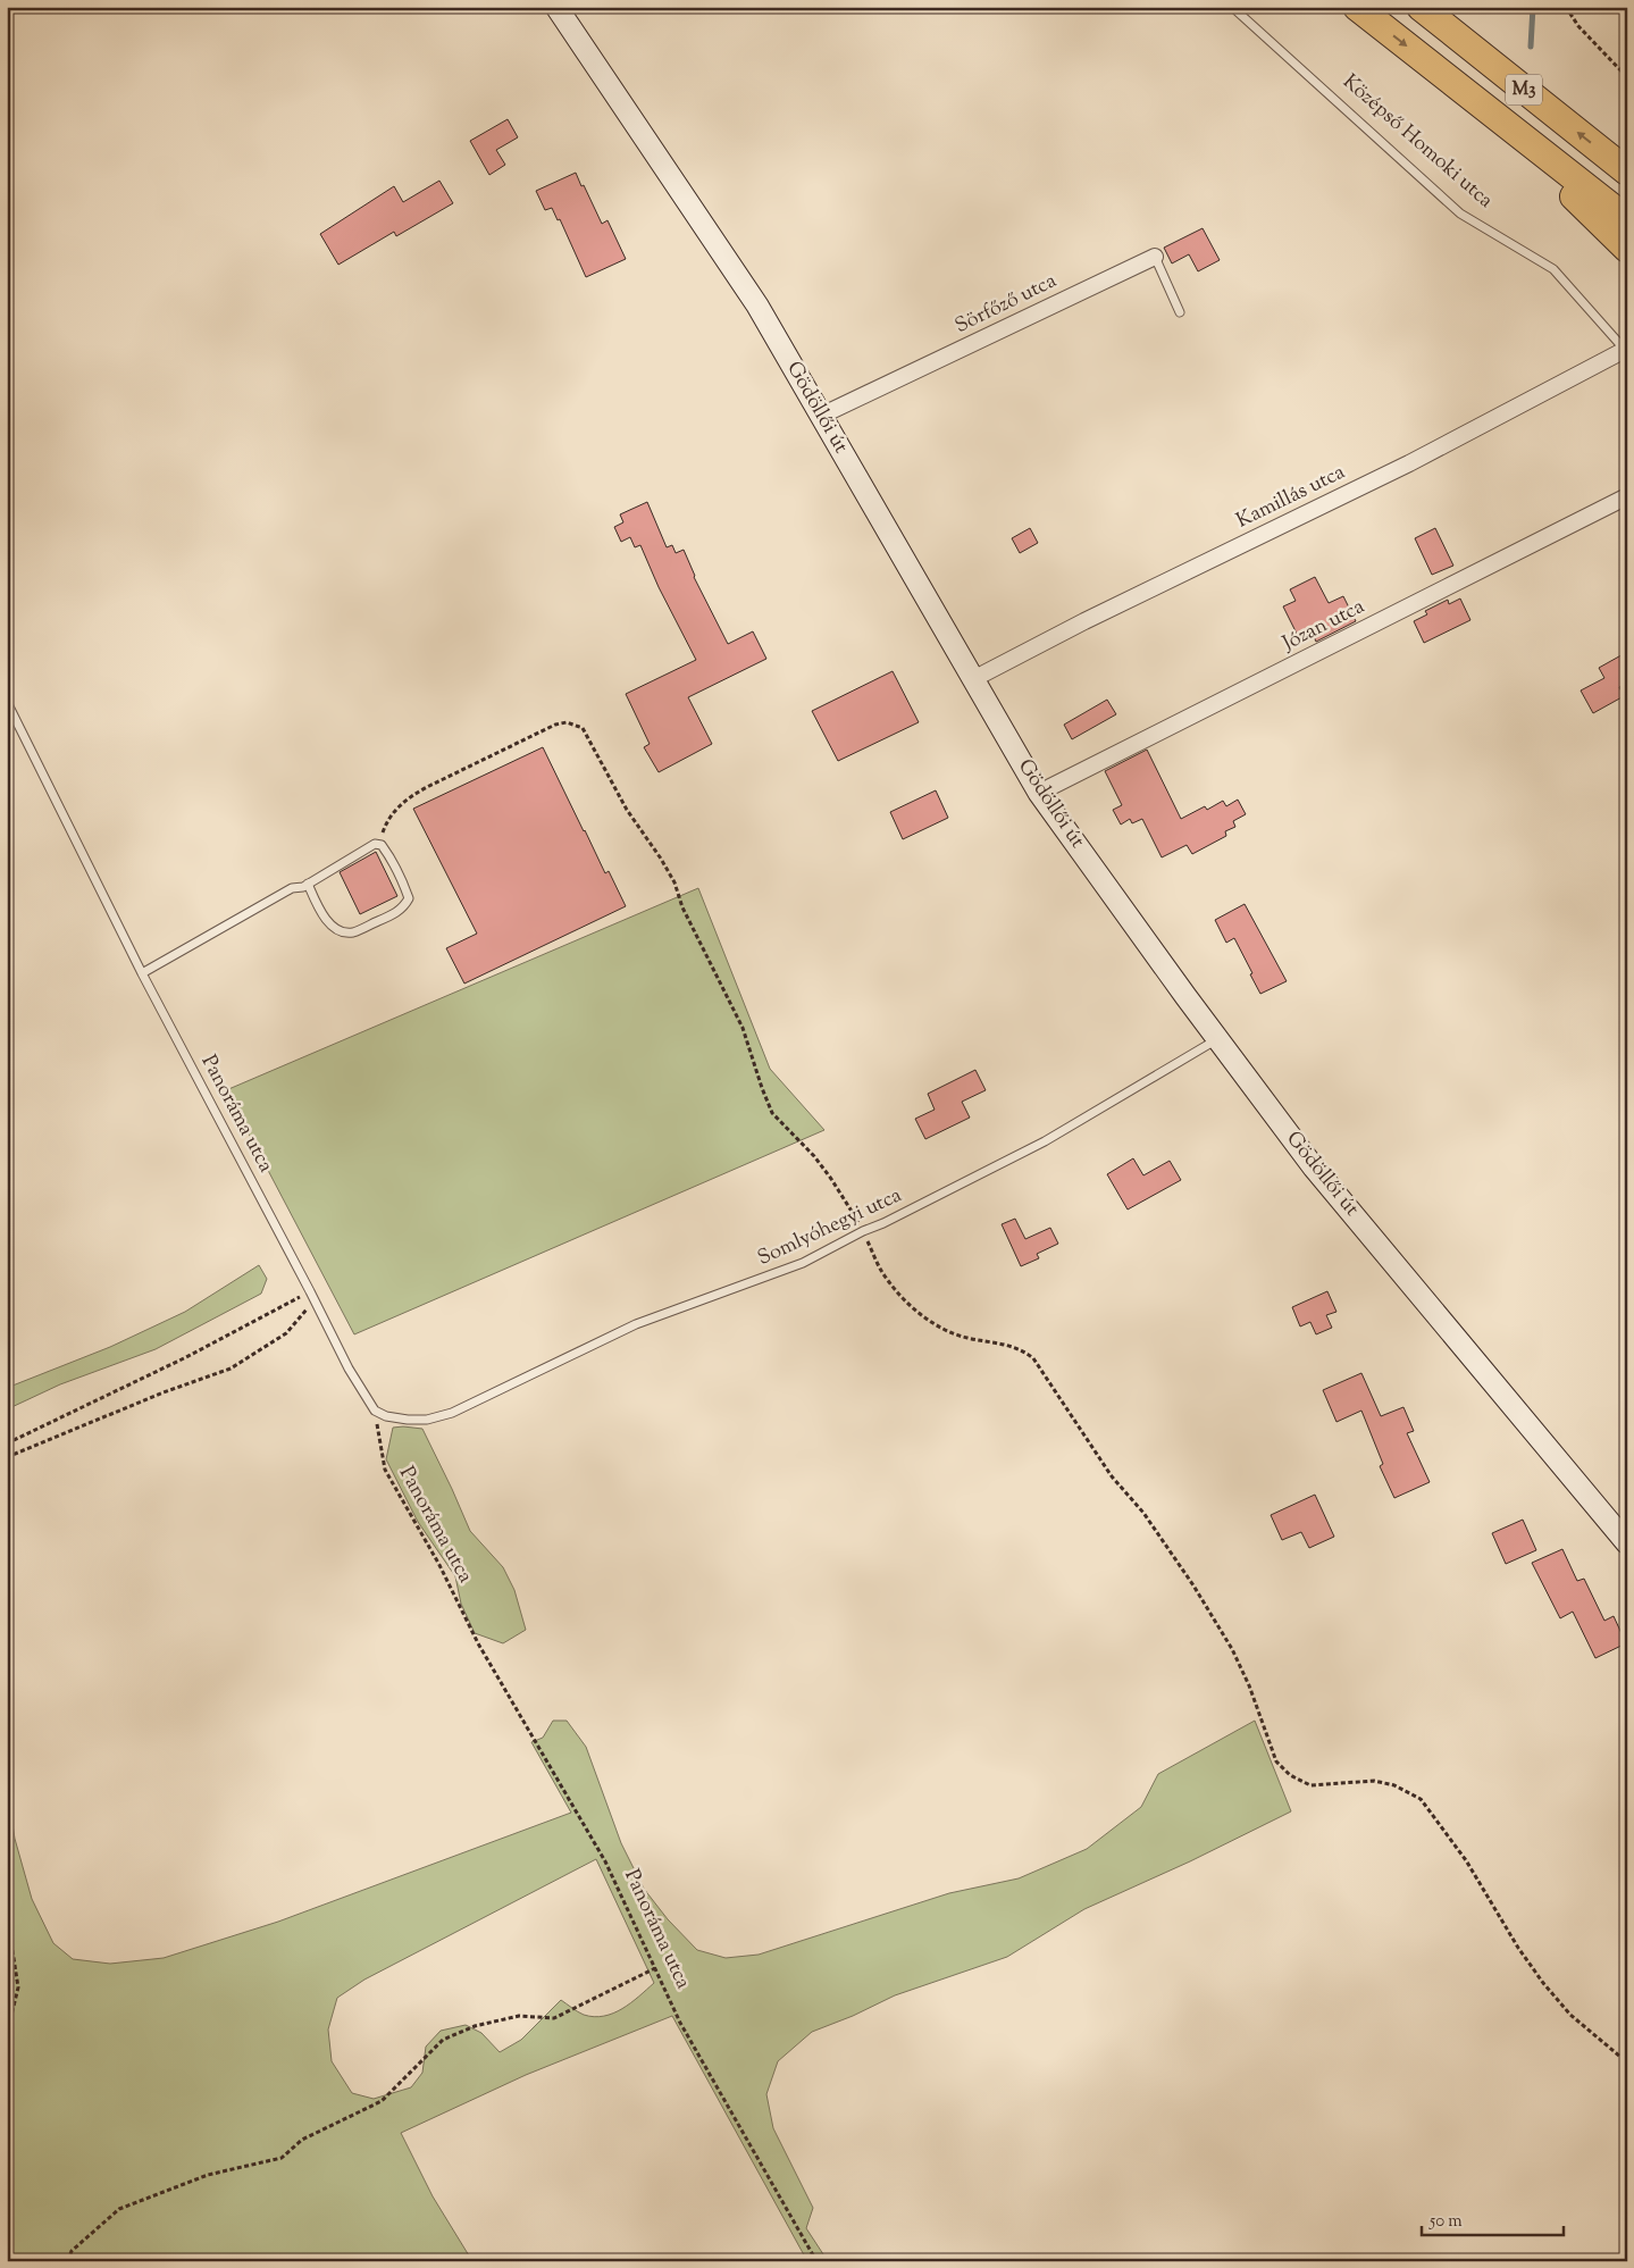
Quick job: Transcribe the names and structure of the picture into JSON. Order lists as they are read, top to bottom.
{
  "streets": {
    "highway": ["M3"],
    "main road": ["Gödöllői út"],
    "street": ["Sörfőző utca", "Kamillás utca", "Józan utca"],
    "lane": ["Középső Homoki utca", "Panoráma utca", "Somlyóhegyi utca"]
  },
  "crossings": [
    ["Középső Homoki utca", "Kamillás utca"],
    ["Sörfőző utca", "Gödöllői út"],
    ["Gödöllői út", "Kamillás utca"],
    ["Gödöllői út", "Józan utca"],
    ["Gödöllői út", "Somlyóhegyi utca"],
    ["Panoráma utca", "Somlyóhegyi utca"]
  ],
  "scale_bar": "50 m"
}
